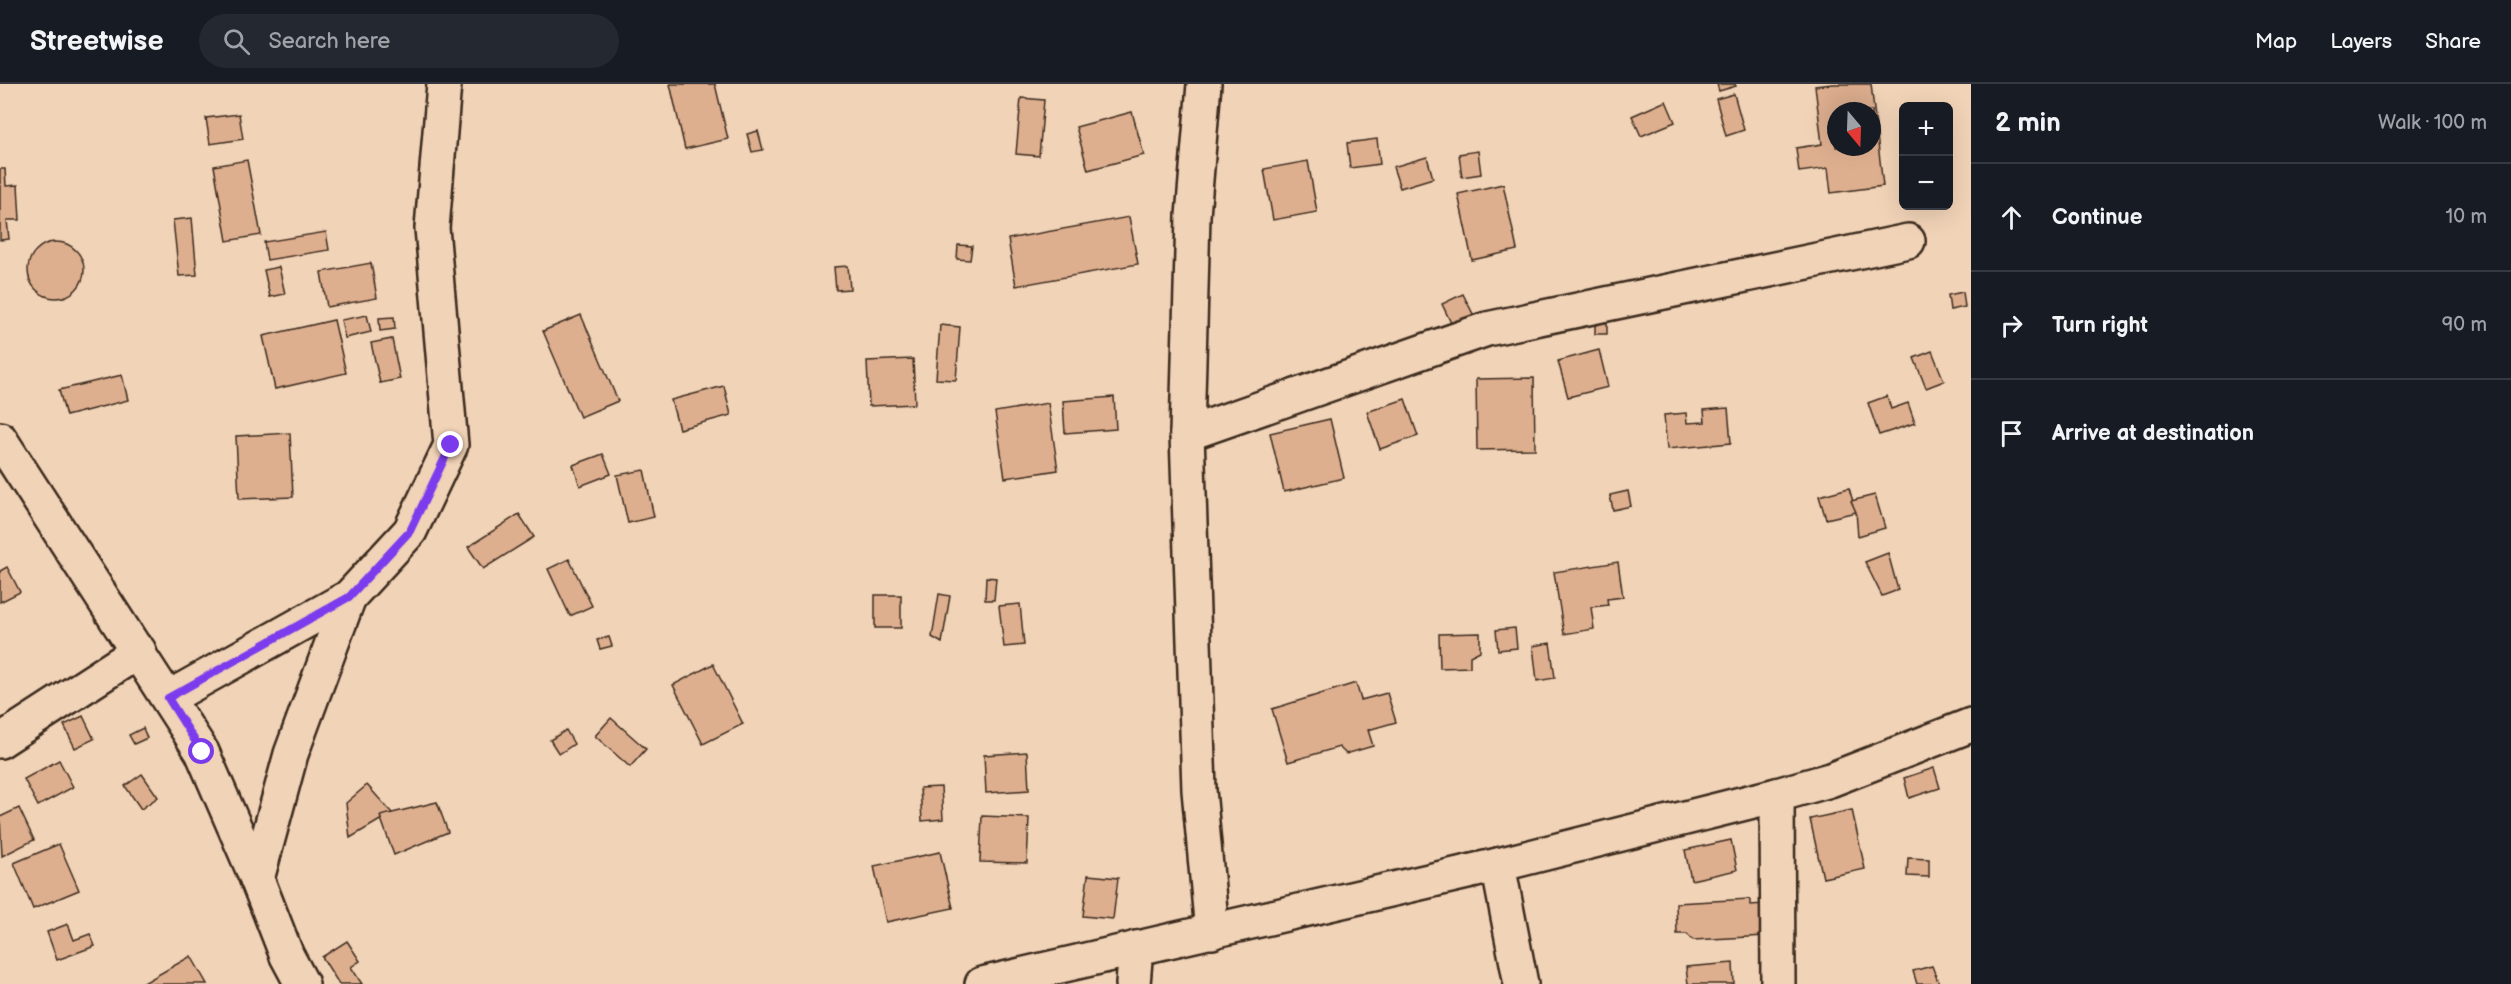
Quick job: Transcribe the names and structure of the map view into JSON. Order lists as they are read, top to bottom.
{
  "north": "bottom",
  "page": {
    "header": "Streetwise",
    "search": "Search here",
    "nav": ["Map", "Layers", "Share"],
    "heading": ["2 min", "Walk · 100 m"],
    "map_buttons": ["+", "−"],
    "list": [
      ["Continue", "10 m"],
      ["Turn right", "90 m"],
      "Arrive at destination"
    ]
  }
}
